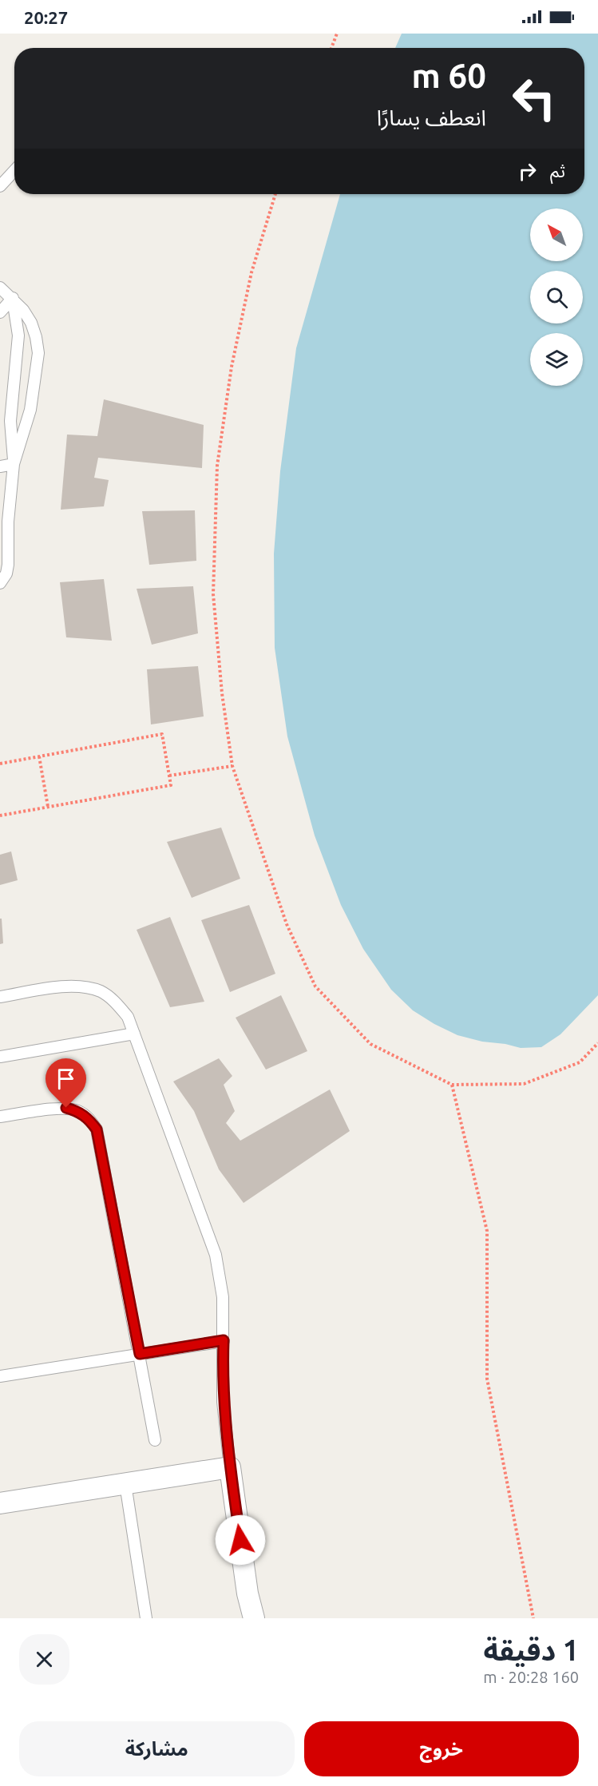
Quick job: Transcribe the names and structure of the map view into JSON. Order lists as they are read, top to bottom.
{
  "north": "top left",
  "page": {
    "status": "20:27",
    "turn": ["60 m", "انعطف يسارًا"],
    "then": "ثم",
    "heading": ["1 دقيقة", "160 m · 20:28"],
    "buttons": ["خروج", "مشاركة"]
  }
}
